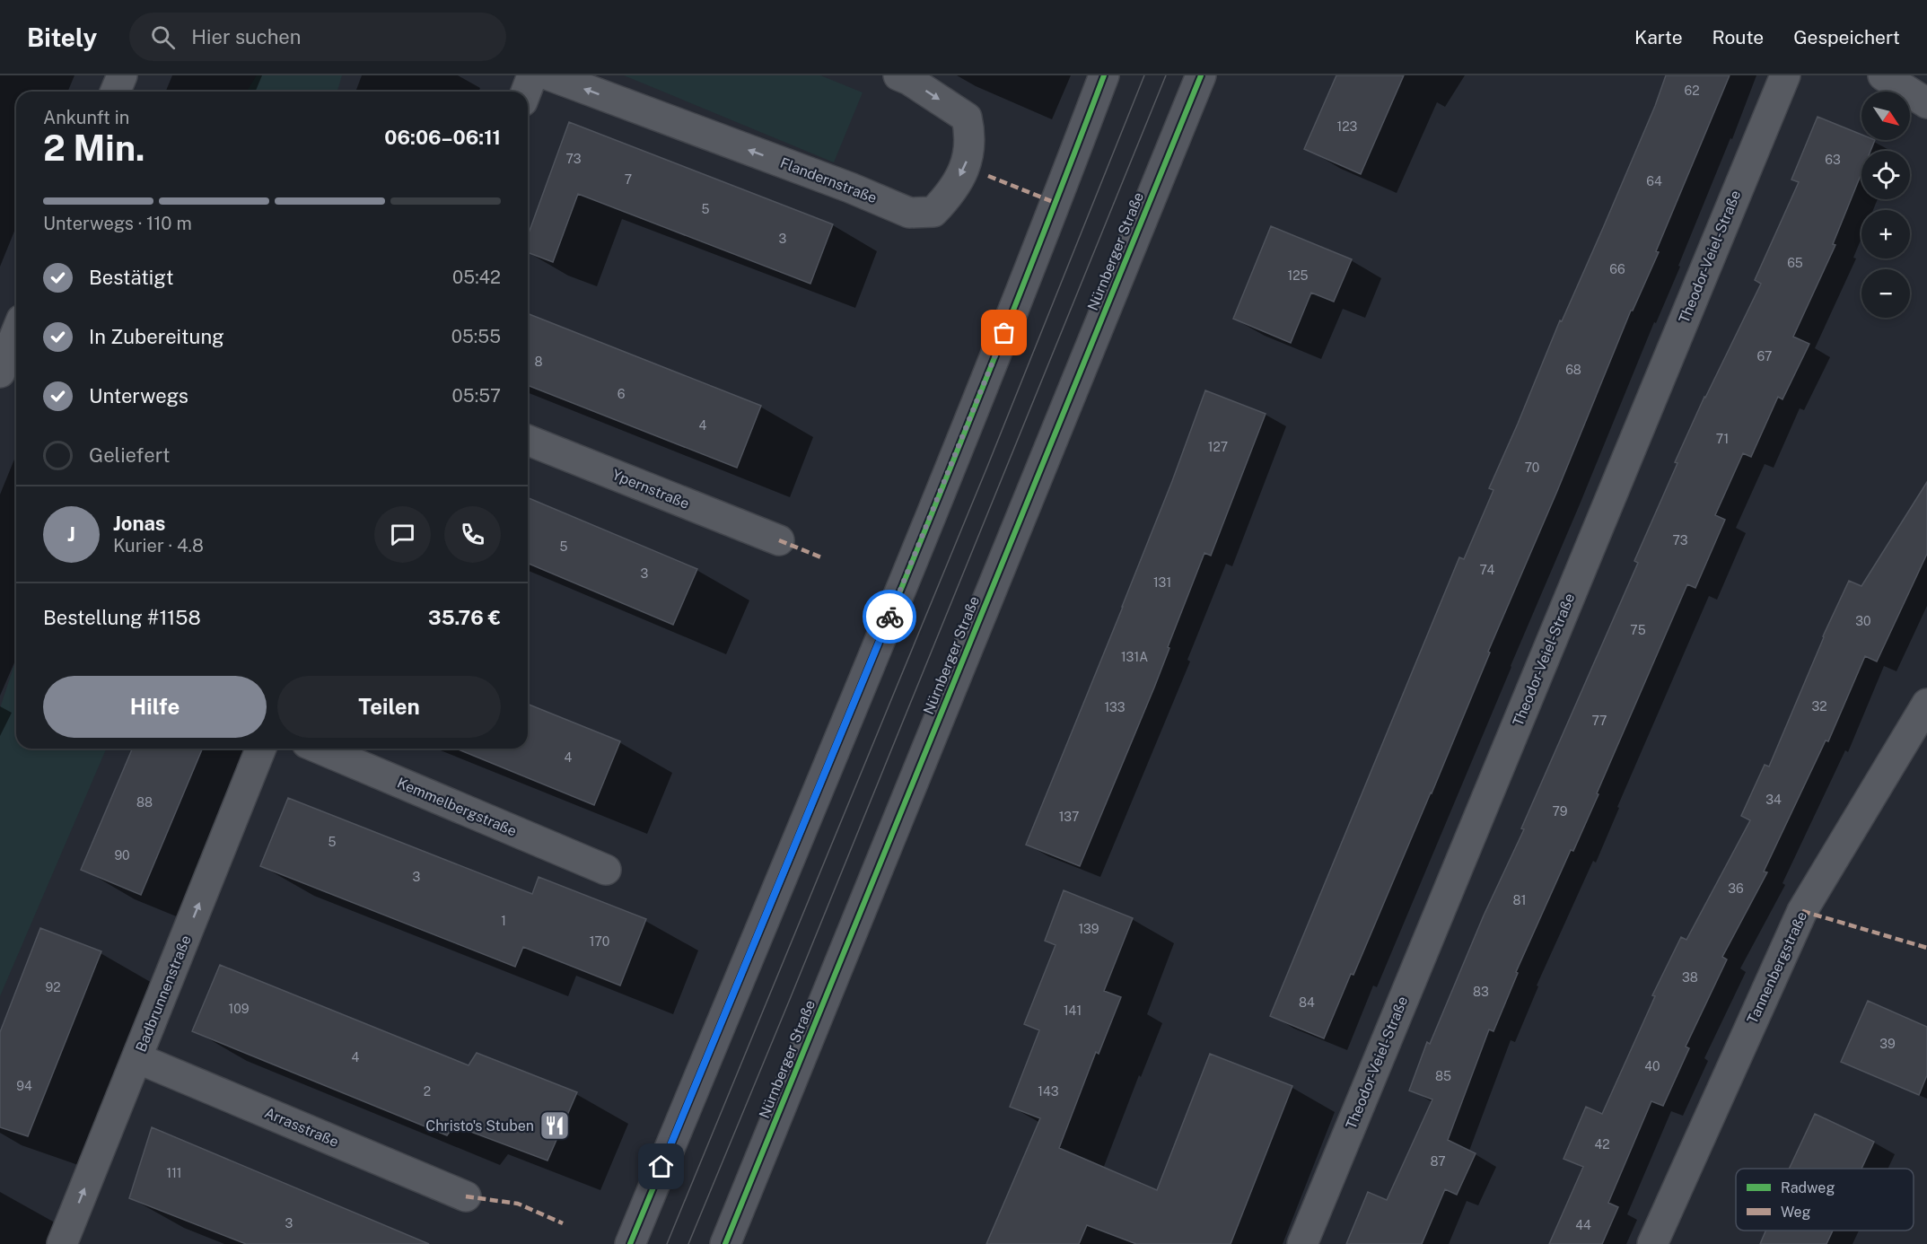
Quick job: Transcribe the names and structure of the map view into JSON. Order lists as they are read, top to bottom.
{
  "streets": {
    "main road": ["Nürnberger Straße"],
    "street": [
      "Flandernstraße",
      "Theodor-Veiel-Straße",
      "Ypernstraße",
      "Kemmelbergstraße",
      "Tannenbergstraße",
      "Badbrunnenstraße",
      "Arrasstraße"
    ]
  },
  "crossings": [
    ["Badbrunnenstraße", "Arrasstraße"]
  ],
  "one_way": ["Badbrunnenstraße"],
  "places": {
    "restaurant": ["Christo's Stuben"]
  },
  "house_numbers": [
    "62",
    "123",
    "73",
    "63",
    "7",
    "64",
    "5",
    "3",
    "65",
    "66",
    "125",
    "67",
    "8",
    "68",
    "6",
    "4",
    "71",
    "127",
    "70",
    "73",
    "5",
    "74",
    "3",
    "131",
    "30",
    "75",
    "131A",
    "32",
    "133",
    "77",
    "4",
    "34",
    "88",
    "79",
    "137",
    "5",
    "90",
    "3",
    "36",
    "81",
    "1",
    "139",
    "170",
    "38",
    "92",
    "83",
    "84",
    "109",
    "141",
    "39",
    "4",
    "40",
    "85",
    "94",
    "2",
    "143",
    "42",
    "87",
    "111",
    "3",
    "44"
  ],
  "legend": ["Radweg", "Weg"],
  "north": "bottom right",
  "page": {
    "header": "Bitely",
    "search": "Hier suchen",
    "nav": ["Karte", "Route", "Gespeichert"],
    "map_buttons": ["+", "−"],
    "heading": ["2 Min.", "Ankunft in", "06:06–06:11"],
    "panel": [
      "Jonas",
      "Kurier · 4.8",
      "Bestellung #1158",
      "35.76 €"
    ],
    "bar": "Unterwegs · 110 m",
    "list": [
      ["Bestätigt", "05:42"],
      ["In Zubereitung", "05:55"],
      ["Unterwegs", "05:57"],
      "Geliefert"
    ],
    "round": "J",
    "buttons": ["Hilfe", "Teilen"]
  }
}
